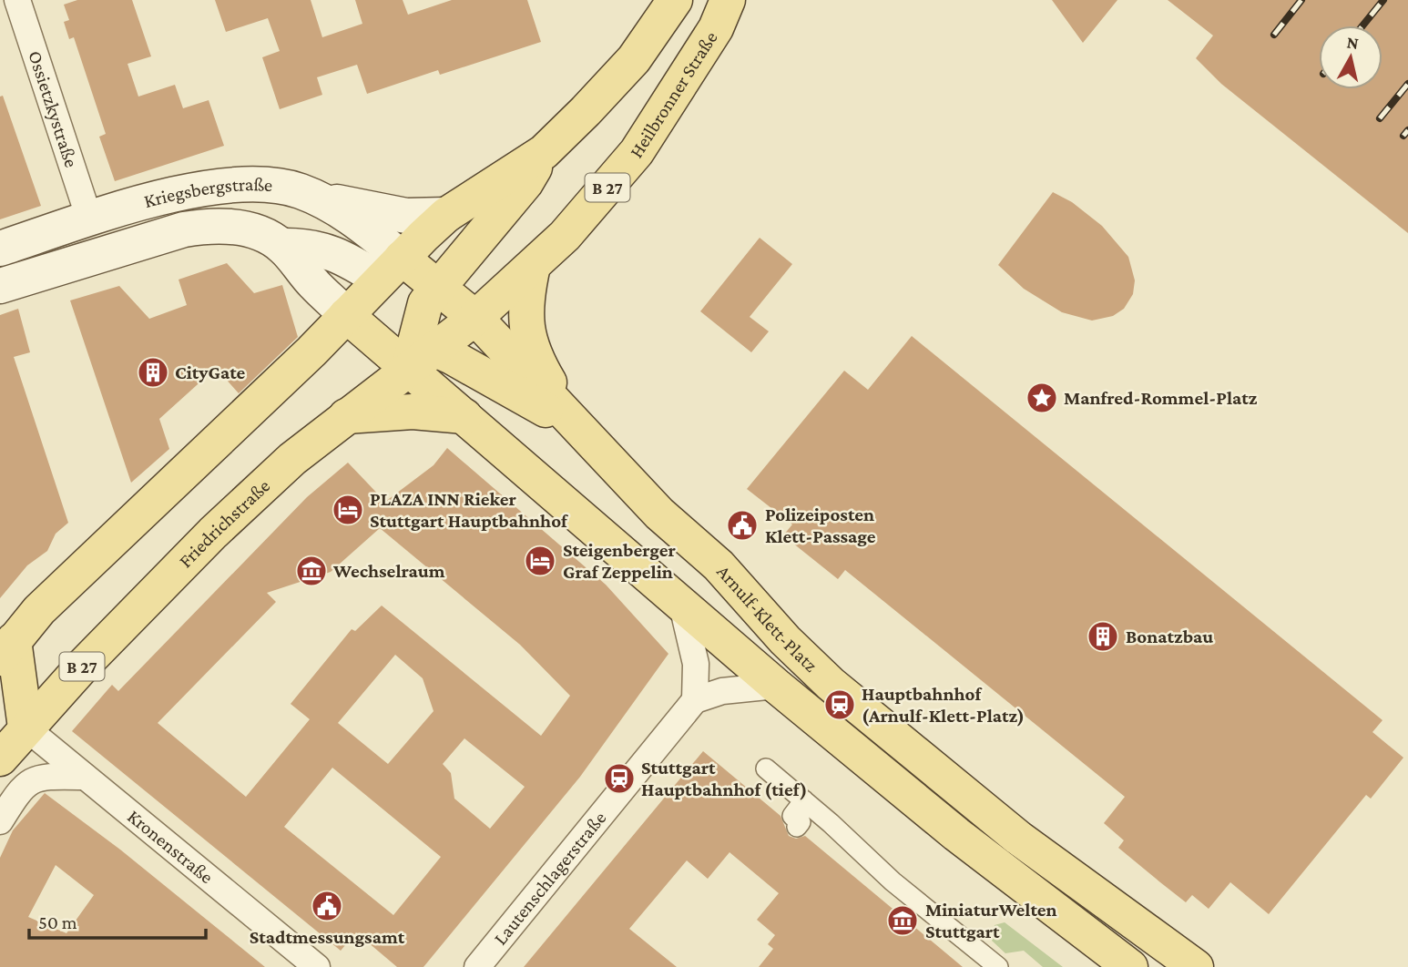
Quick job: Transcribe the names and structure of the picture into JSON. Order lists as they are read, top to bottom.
{
  "streets": {
    "main road": [
      "Heilbronner Straße",
      "B 27",
      "Kriegsbergstraße",
      "Friedrichstraße",
      "Arnulf-Klett-Platz"
    ],
    "street": ["Ossietzkystraße", "Kronenstraße", "Lautenschlagerstraße"]
  },
  "crossings": [
    ["Heilbronner Straße", "Friedrichstraße"],
    ["Heilbronner Straße", "Arnulf-Klett-Platz"],
    ["Ossietzkystraße", "Kriegsbergstraße"],
    ["Kriegsbergstraße", "Arnulf-Klett-Platz"],
    ["Friedrichstraße", "Arnulf-Klett-Platz"],
    ["Friedrichstraße", "Kronenstraße"]
  ],
  "places": {
    "building": ["CityGate", "Bonatzbau"],
    "place": ["Manfred-Rommel-Platz"],
    "hotel": ["PLAZA INN Rieker Stuttgart Hauptbahnhof", "Steigenberger Graf Zeppelin"],
    "public building": ["Polizeiposten Klett-Passage", "Stadtmessungsamt"],
    "museum": ["Wechselraum", "MiniaturWelten Stuttgart"],
    "station": ["Hauptbahnhof (Arnulf-Klett-Platz)", "Stuttgart Hauptbahnhof (tief)"]
  },
  "scale_bar": "50 m",
  "north": "top"
}
